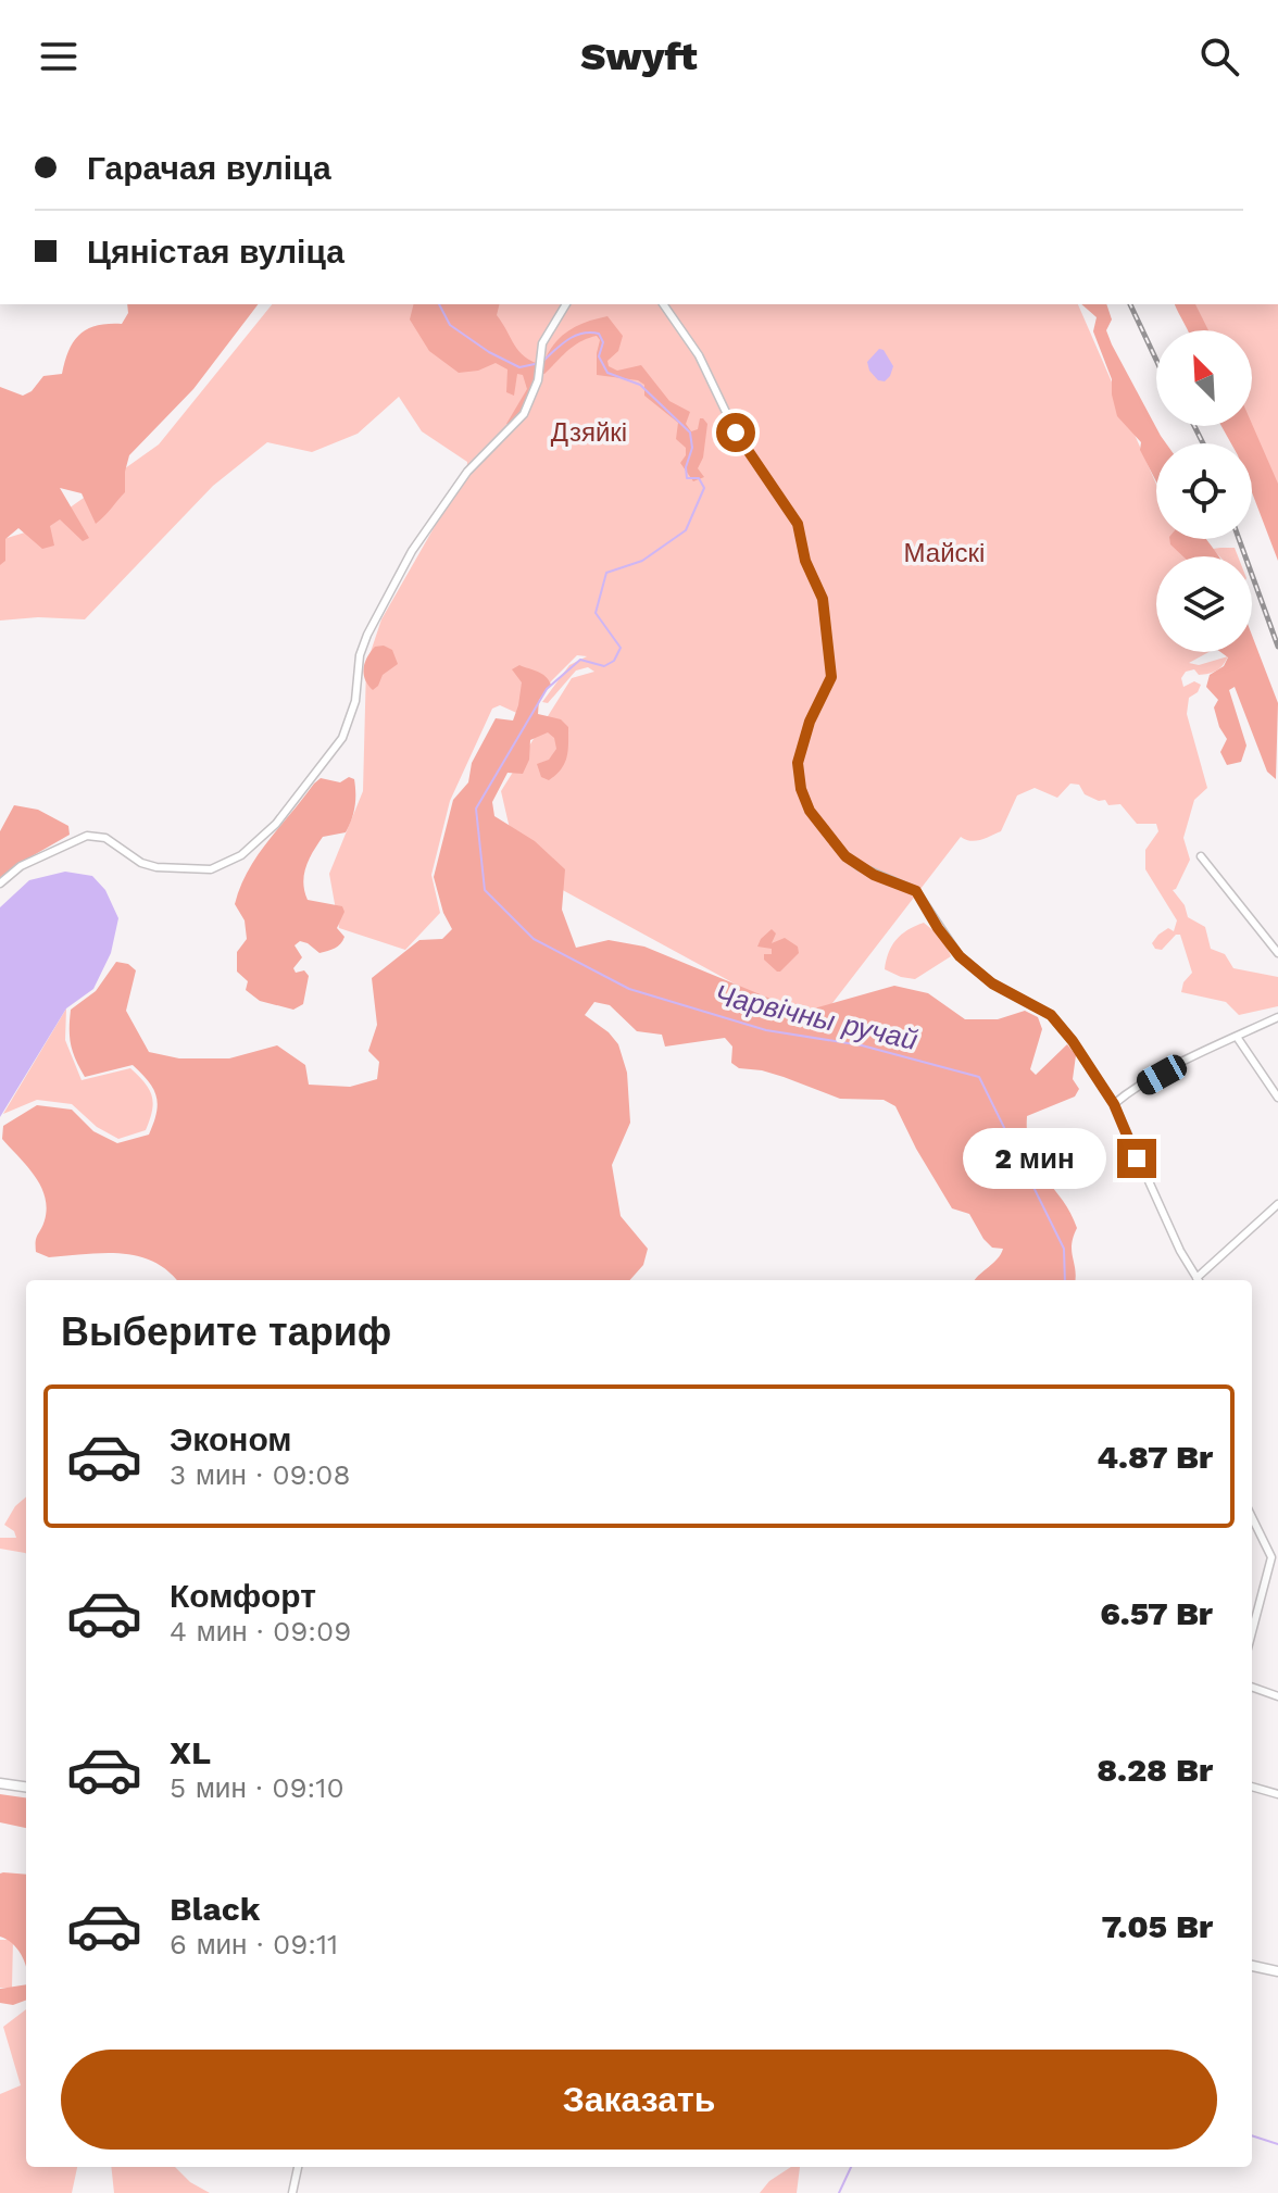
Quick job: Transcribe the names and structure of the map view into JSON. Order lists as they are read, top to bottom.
{
  "water": ["Чарвічны ручай"],
  "parks": ["Дзяйкі", "Майскі"],
  "north": "top left",
  "page": {
    "header": "Swyft",
    "banner": ["Гарачая вуліца", "Цяністая вуліца"],
    "bubble": "2 мин",
    "heading": "Выберите тариф",
    "list": [
      {
        "name": "Эконом",
        "note": "3 мин · 09:08",
        "value": "4.87 Br"
      },
      {
        "name": "Комфорт",
        "note": "4 мин · 09:09",
        "value": "6.57 Br"
      },
      {
        "name": "XL",
        "note": "5 мин · 09:10",
        "value": "8.28 Br"
      },
      {
        "name": "Black",
        "note": "6 мин · 09:11",
        "value": "7.05 Br"
      }
    ],
    "buttons": "Заказать"
  }
}
